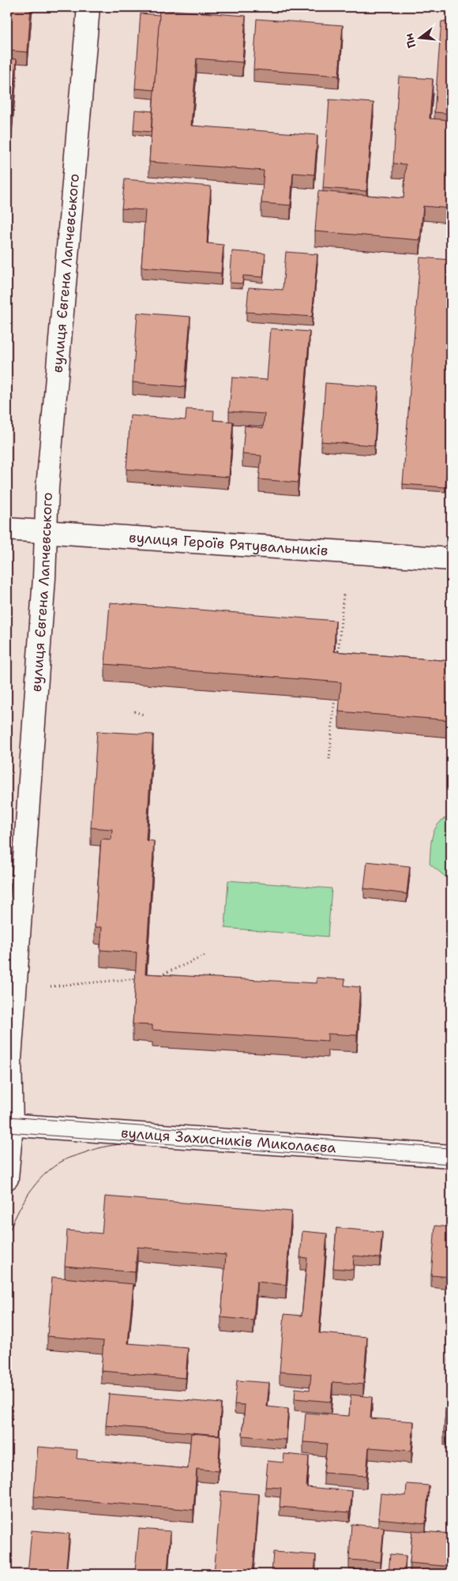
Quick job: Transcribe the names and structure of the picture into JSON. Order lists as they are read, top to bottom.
{
  "streets": {
    "street": ["вулиця Євгена Лапчевського", "вулиця Героїв Рятувальників", "вулиця Захисників Миколаєва"]
  },
  "crossings": [
    ["вулиця Євгена Лапчевського", "вулиця Героїв Рятувальників"],
    ["вулиця Євгена Лапчевського", "вулиця Захисників Миколаєва"]
  ],
  "north": "left"
}
